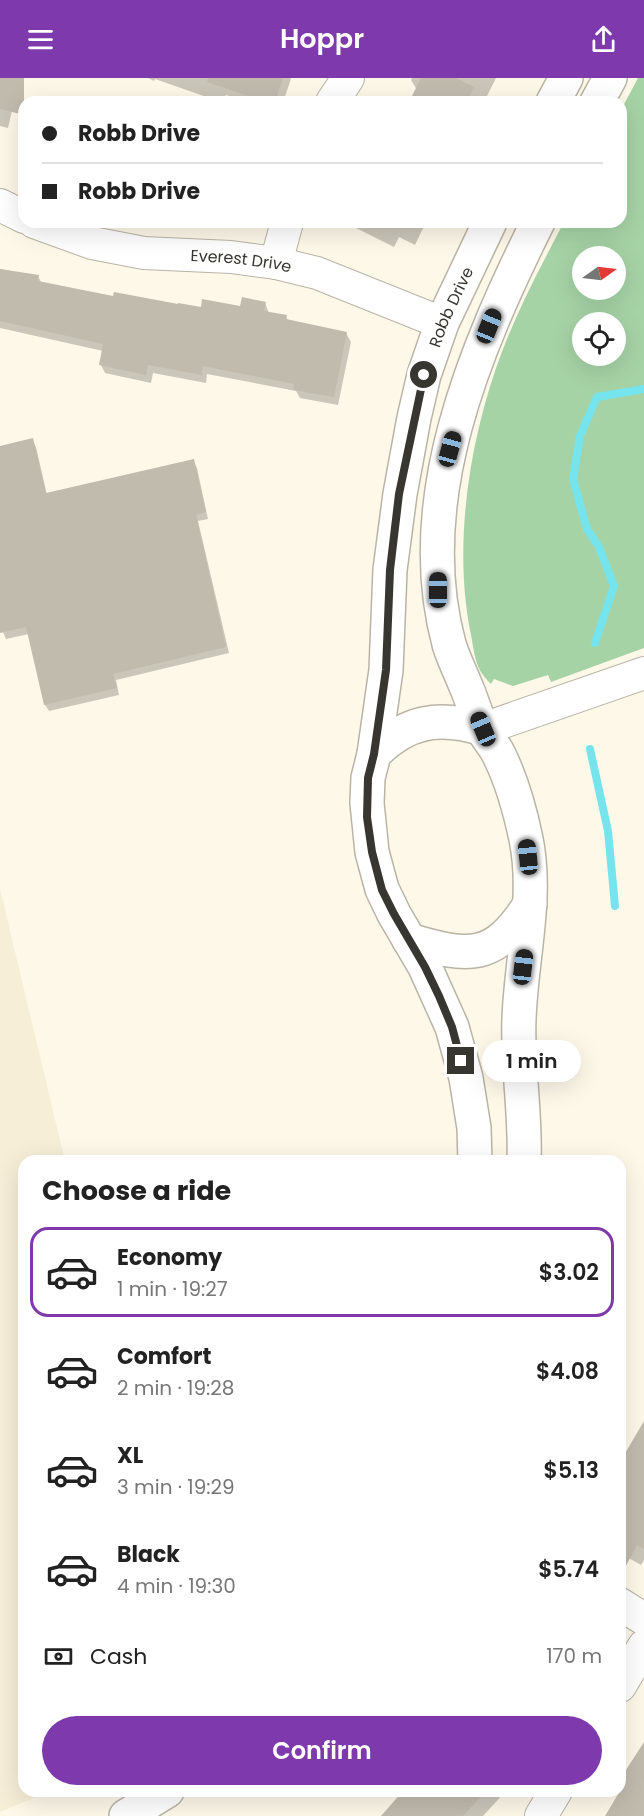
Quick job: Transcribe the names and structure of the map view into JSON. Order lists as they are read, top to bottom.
{
  "streets": {
    "street": ["Everest Drive", "Robb Drive"]
  },
  "crossings": [
    ["Everest Drive", "Robb Drive"]
  ],
  "north": "right",
  "page": {
    "header": "Hoppr",
    "banner": ["Robb Drive", "Robb Drive"],
    "bubble": "1 min",
    "heading": "Choose a ride",
    "list": [
      {
        "name": "Economy",
        "note": "1 min · 19:27",
        "value": "$3.02"
      },
      {
        "name": "Comfort",
        "note": "2 min · 19:28",
        "value": "$4.08"
      },
      {
        "name": "XL",
        "note": "3 min · 19:29",
        "value": "$5.13"
      },
      {
        "name": "Black",
        "note": "4 min · 19:30",
        "value": "$5.74"
      }
    ],
    "pay": ["Cash", "170 m"],
    "buttons": "Confirm"
  }
}
